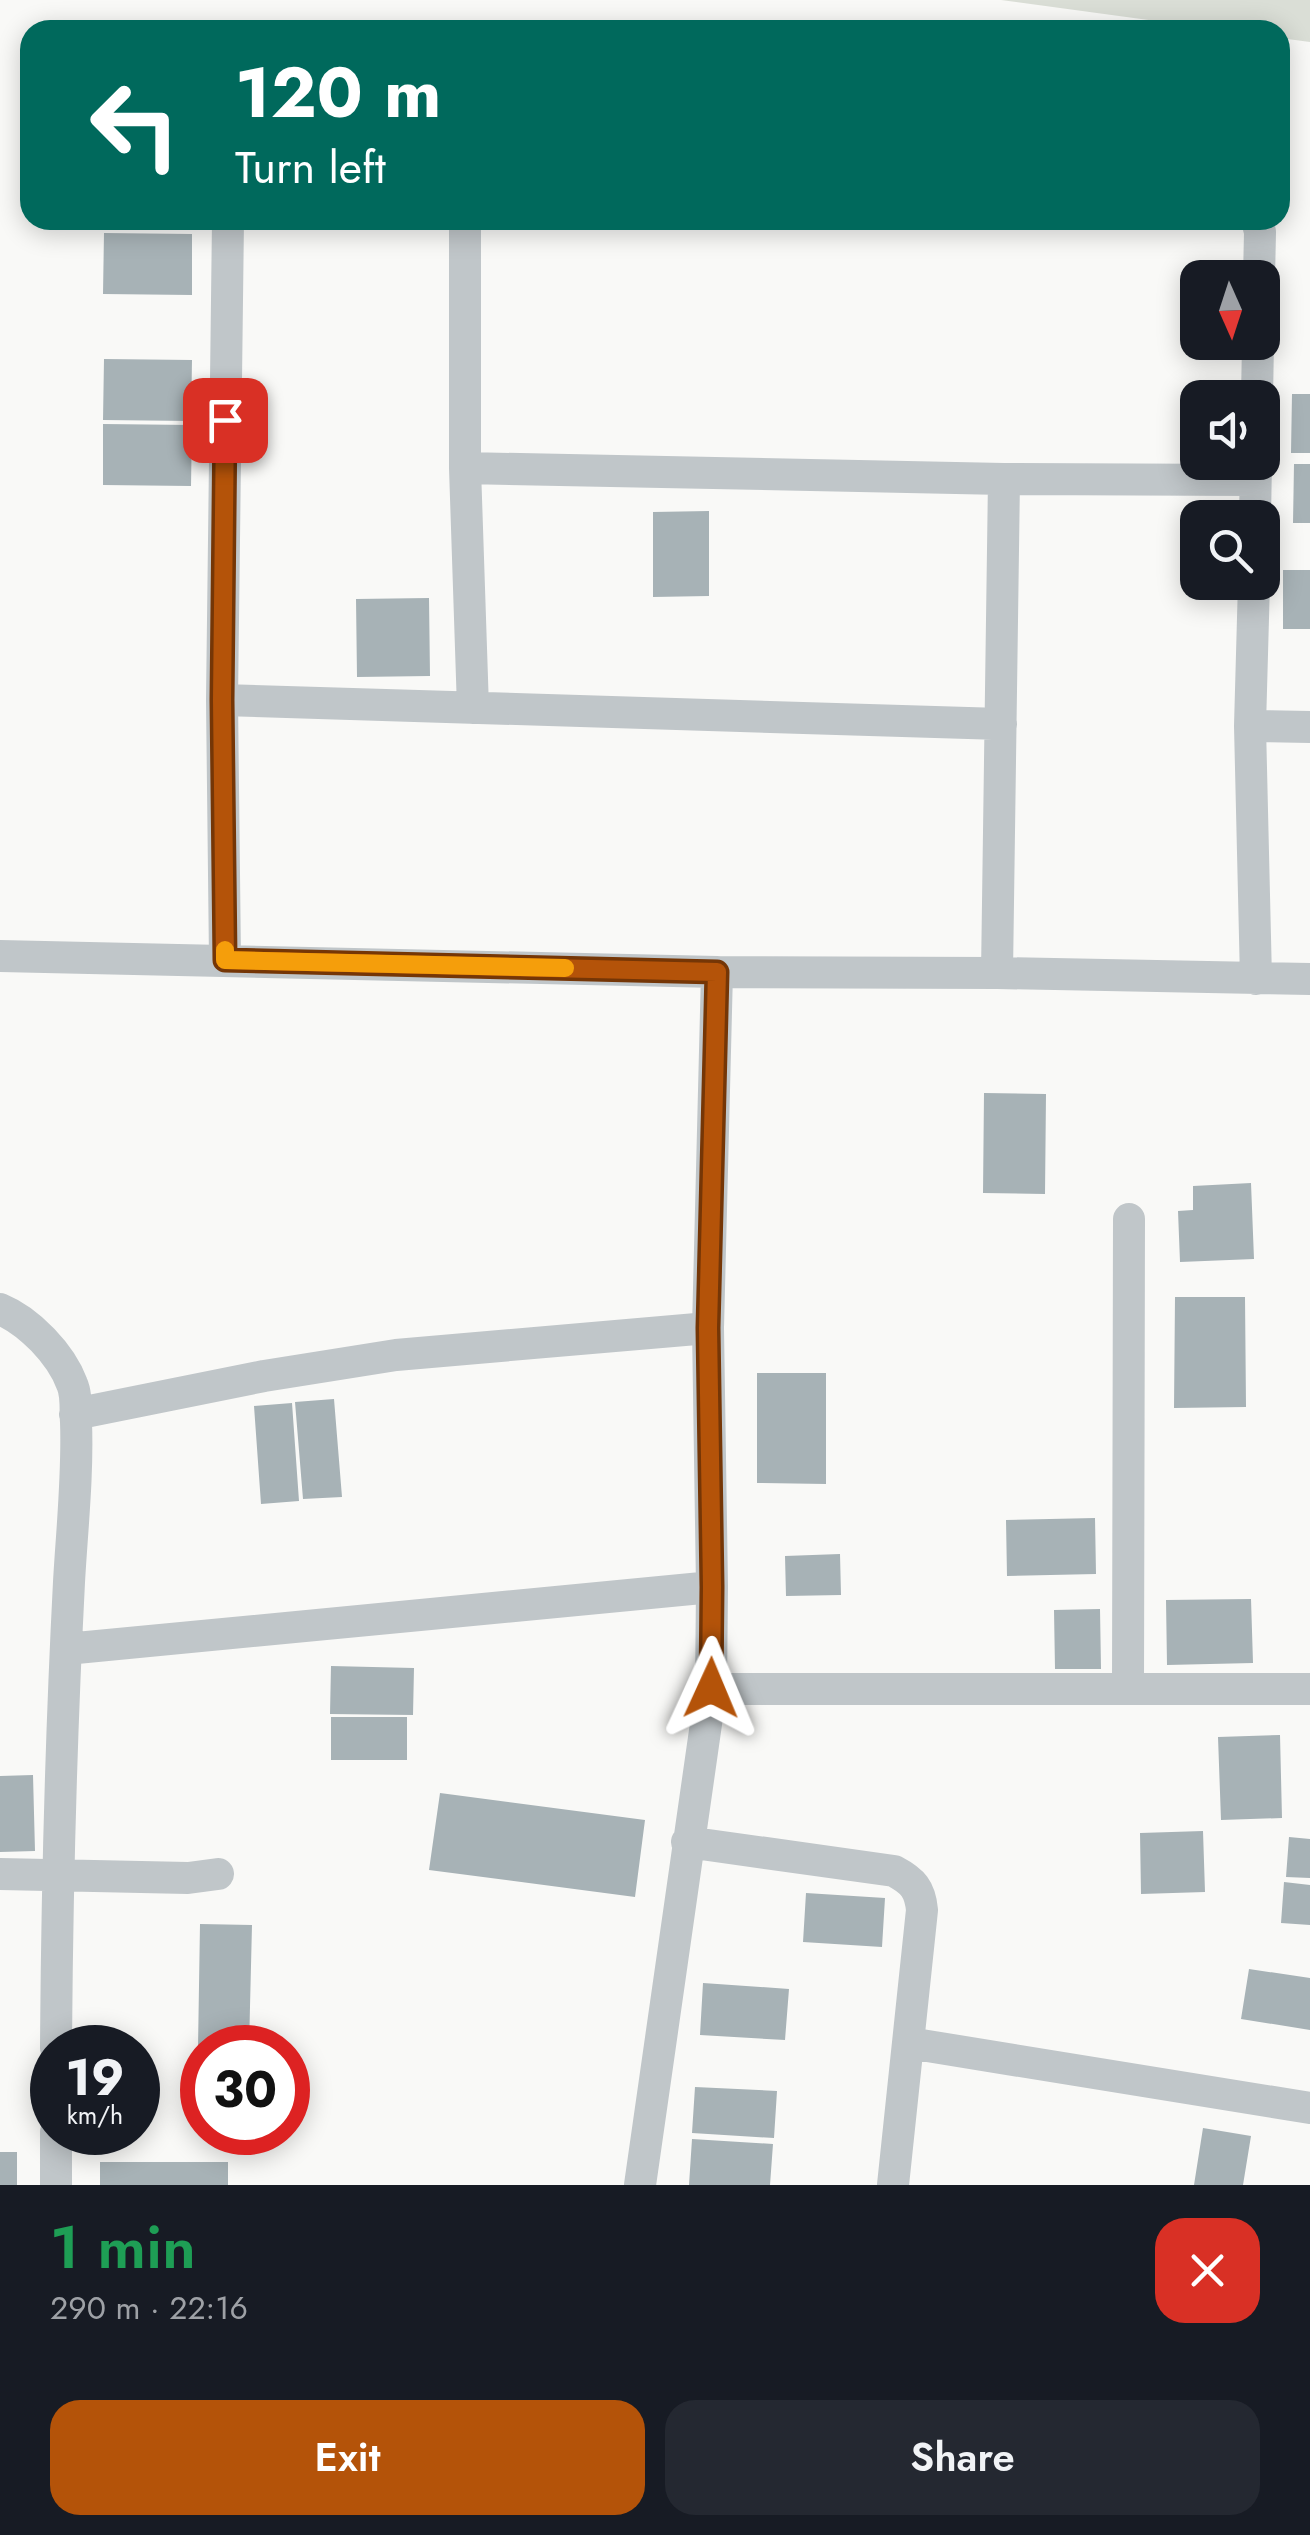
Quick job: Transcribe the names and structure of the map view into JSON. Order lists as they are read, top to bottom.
{
  "north": "bottom",
  "page": {
    "turn": ["120 m", "Turn left"],
    "speed": "19 km/h",
    "limit": "30",
    "heading": ["1 min", "290 m · 22:16"],
    "buttons": ["Exit", "Share"]
  }
}
